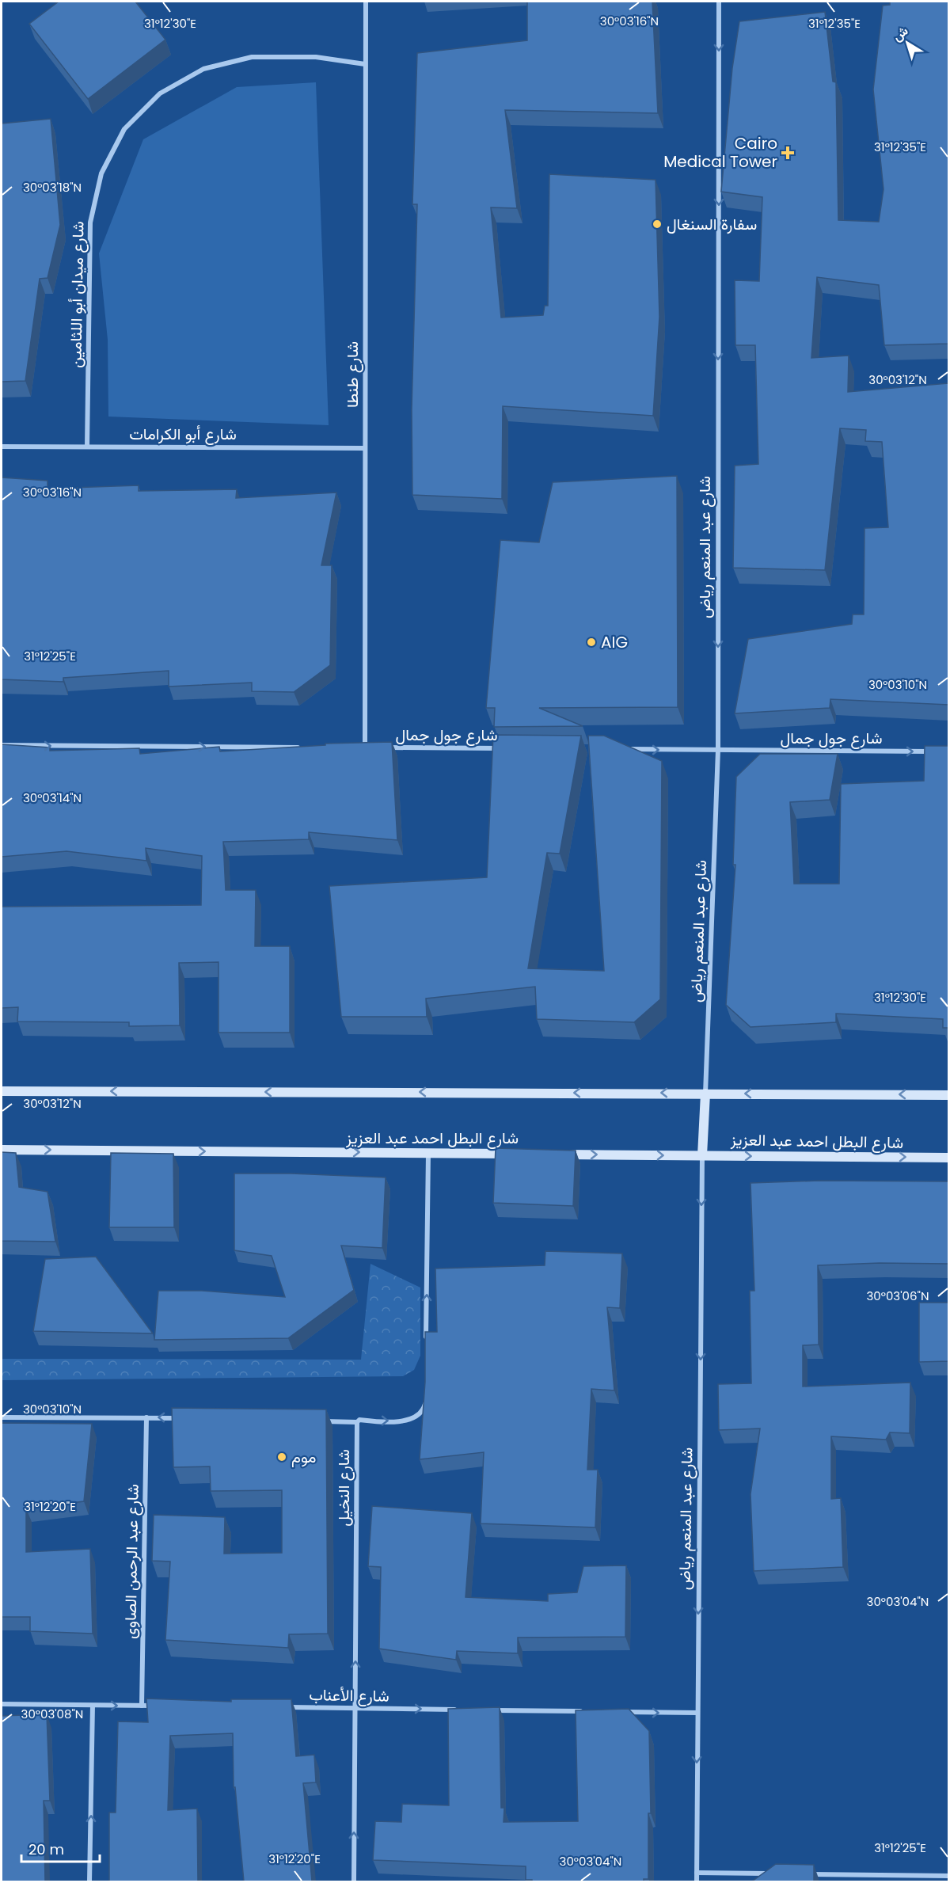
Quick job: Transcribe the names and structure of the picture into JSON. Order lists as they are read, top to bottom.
{
  "streets": {
    "main road": ["شارع البطل احمد عبد العزيز"],
    "street": [
      "شارع ميدان أبو اللثامين",
      "شارع طنطا",
      "شارع أبو الكرامات",
      "شارع عبد المنعم رياض",
      "شارع جول جمال",
      "شارع النخيل",
      "شارع عبد الرحمن الصاوى",
      "شارع الأعناب"
    ]
  },
  "crossings": [
    ["شارع ميدان أبو اللثامين", "شارع طنطا"],
    ["شارع ميدان أبو اللثامين", "شارع أبو الكرامات"],
    ["شارع طنطا", "شارع أبو الكرامات"],
    ["شارع طنطا", "شارع جول جمال"],
    ["شارع عبد المنعم رياض", "شارع جول جمال"],
    ["شارع عبد المنعم رياض", "شارع البطل احمد عبد العزيز"],
    ["شارع النخيل", "شارع الأعناب"]
  ],
  "one_way": [
    "شارع عبد المنعم رياض",
    "شارع جول جمال",
    "شارع النخيل",
    "شارع الأعناب"
  ],
  "places": {
    "health": ["Cairo Medical Tower"],
    "other": ["سفارة السنغال", "AIG", "موم"]
  },
  "scale_bar": "20 m",
  "north": "top left",
  "coordinates": [
    "30°03'16\"N",
    "31°12'35\"E",
    "31°12'30\"E",
    "30°03'18\"N",
    "30°03'12\"N",
    "31°12'25\"E",
    "30°03'10\"N",
    "30°03'14\"N",
    "30°03'06\"N",
    "31°12'20\"E",
    "30°03'04\"N",
    "30°03'08\"N"
  ]
}
